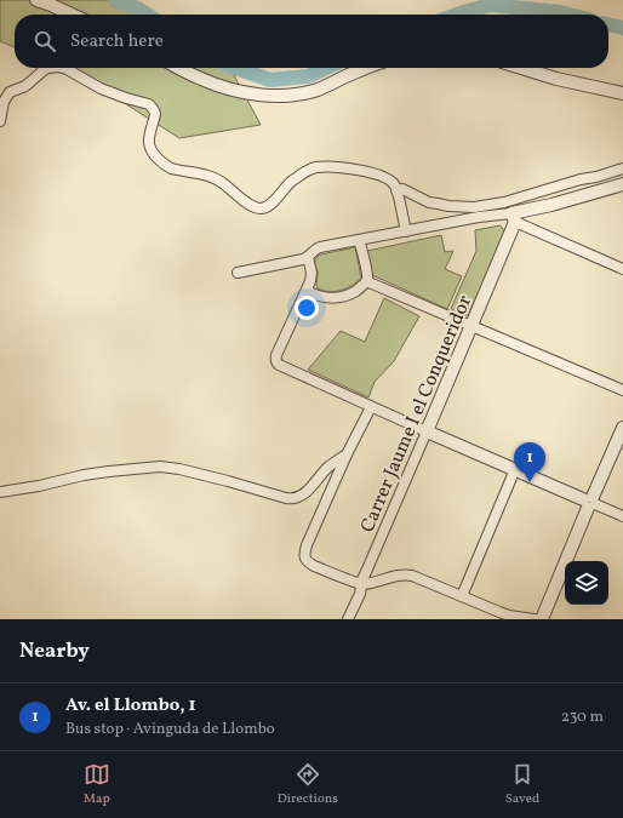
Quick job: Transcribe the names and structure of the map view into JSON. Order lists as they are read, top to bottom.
{
  "streets": {
    "street": ["Carrer Jaume I el Conqueridor"]
  },
  "page": {
    "search": "Search here",
    "pins": "1",
    "heading": "Nearby",
    "list": [
      {
        "mark": "1",
        "name": "Av. el Llombo, 1",
        "note": "Bus stop · Avinguda de Llombo",
        "value": "230 m"
      }
    ],
    "nav": ["Map", "Directions", "Saved"]
  }
}
